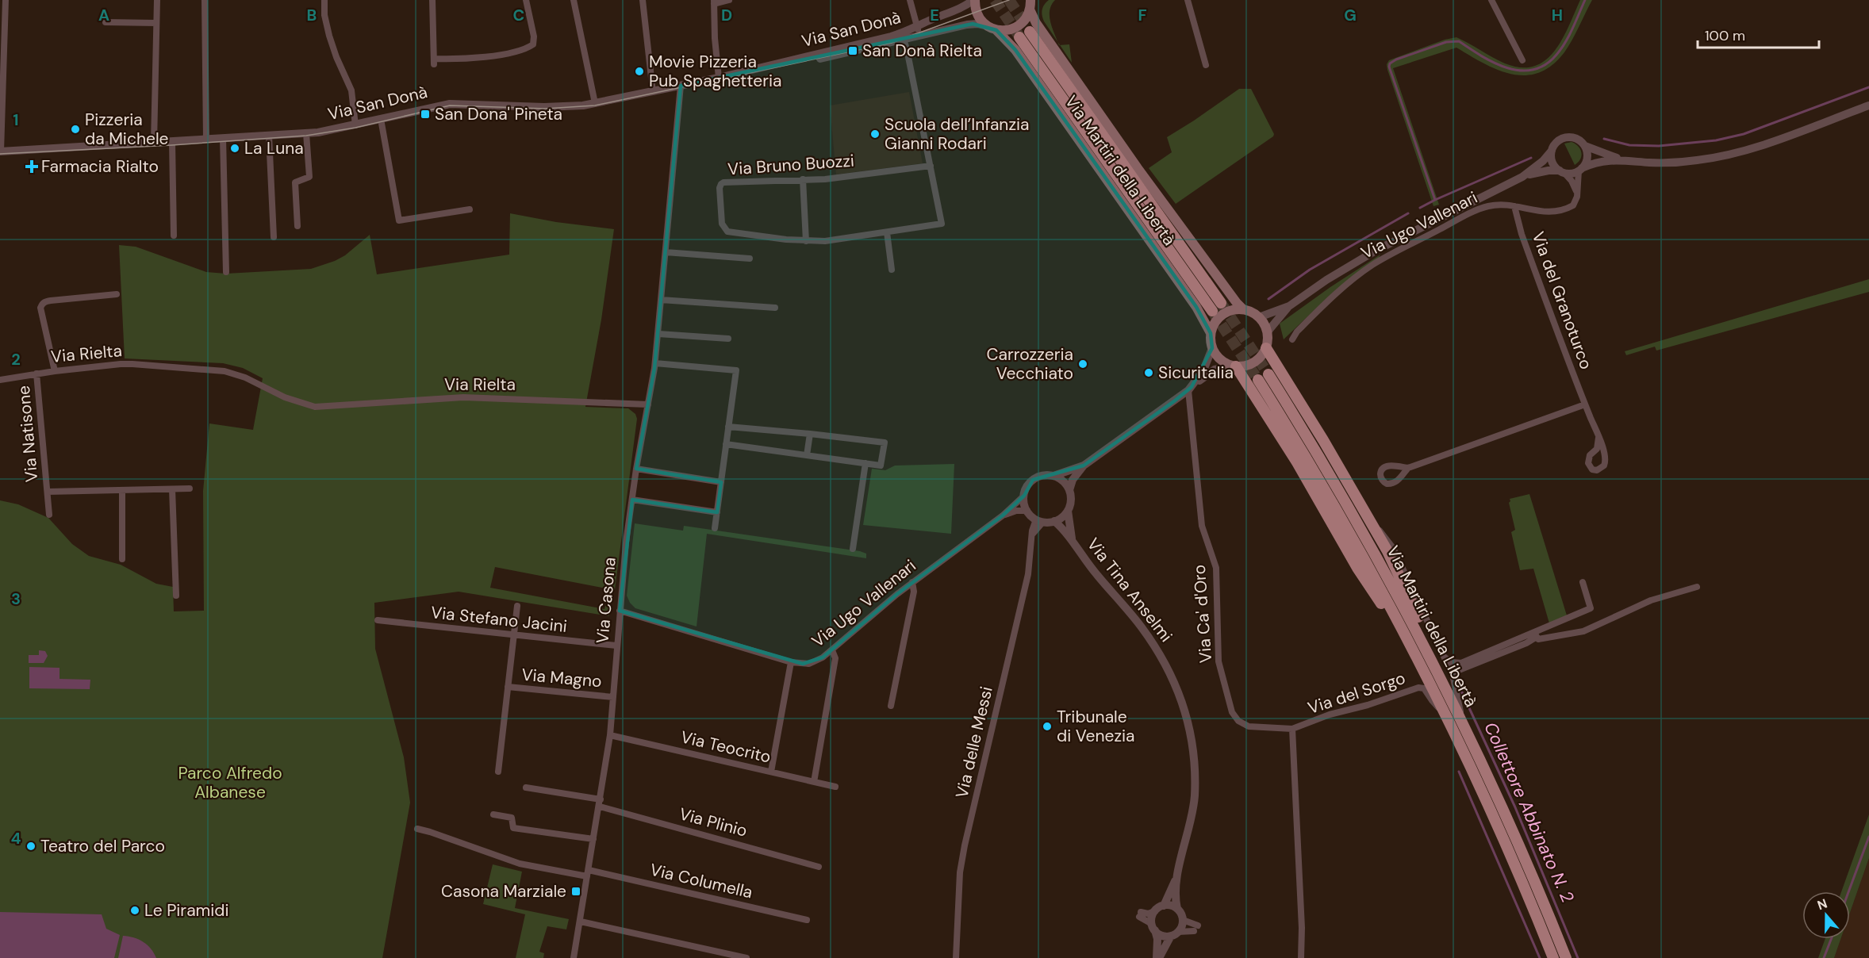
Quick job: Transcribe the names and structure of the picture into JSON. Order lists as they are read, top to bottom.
{
  "streets": {
    "main road": ["Via San Donà", "Via Martiri della Libertà"],
    "street": [
      "Via Bruno Buozzi",
      "Via Ugo Vallenari",
      "Via del Granoturco",
      "Via Rielta",
      "Via Natisone",
      "Via Tina Anselmi",
      "Via Casona",
      "Via Ca' d'Oro",
      "Via Stefano Jacini",
      "Via Magno",
      "Via del Sorgo",
      "Via delle Messi",
      "Via Teocrito",
      "Via Plinio",
      "Via Columella"
    ]
  },
  "crossings": [
    ["Via San Donà", "Via Bruno Buozzi"],
    ["Via San Donà", "Via Martiri della Libertà"],
    ["Via Martiri della Libertà", "Via Ugo Vallenari"],
    ["Via Martiri della Libertà", "Via del Sorgo"],
    ["Via Ugo Vallenari", "Via del Granoturco"],
    ["Via Ugo Vallenari", "Via Tina Anselmi"],
    ["Via Ugo Vallenari", "Via Casona"],
    ["Via Ugo Vallenari", "Via delle Messi"],
    ["Via Rielta", "Via Natisone"],
    ["Via Rielta", "Via Casona"],
    ["Via Tina Anselmi", "Via delle Messi"],
    ["Via Casona", "Via Stefano Jacini"],
    ["Via Casona", "Via Magno"],
    ["Via Casona", "Via Teocrito"],
    ["Via Casona", "Via Plinio"],
    ["Via Casona", "Via Columella"],
    ["Via Ca' d'Oro", "Via del Sorgo"]
  ],
  "water": ["Collettore Abbinato N. 2"],
  "parks": ["Parco Alfredo Albanese"],
  "places": {
    "transit": ["San Donà Rielta", "San Dona' Pineta", "Casona Marziale"],
    "other": [
      "Movie Pizzeria Pub Spaghetteria",
      "Pizzeria da Michele",
      "Scuola dell’Infanzia Gianni Rodari",
      "La Luna",
      "Carrozzeria Vecchiato",
      "Sicuritalia",
      "Tribunale di Venezia",
      "Teatro del Parco",
      "Le Piramidi"
    ],
    "health": ["Farmacia Rialto"]
  },
  "scale_bar": "100 m",
  "north": "top",
  "grid": {
    "columns": [
      "A",
      "B",
      "C",
      "D",
      "E",
      "F",
      "G",
      "H"
    ],
    "rows": [
      "1",
      "2",
      "3",
      "4"
    ]
  }
}
